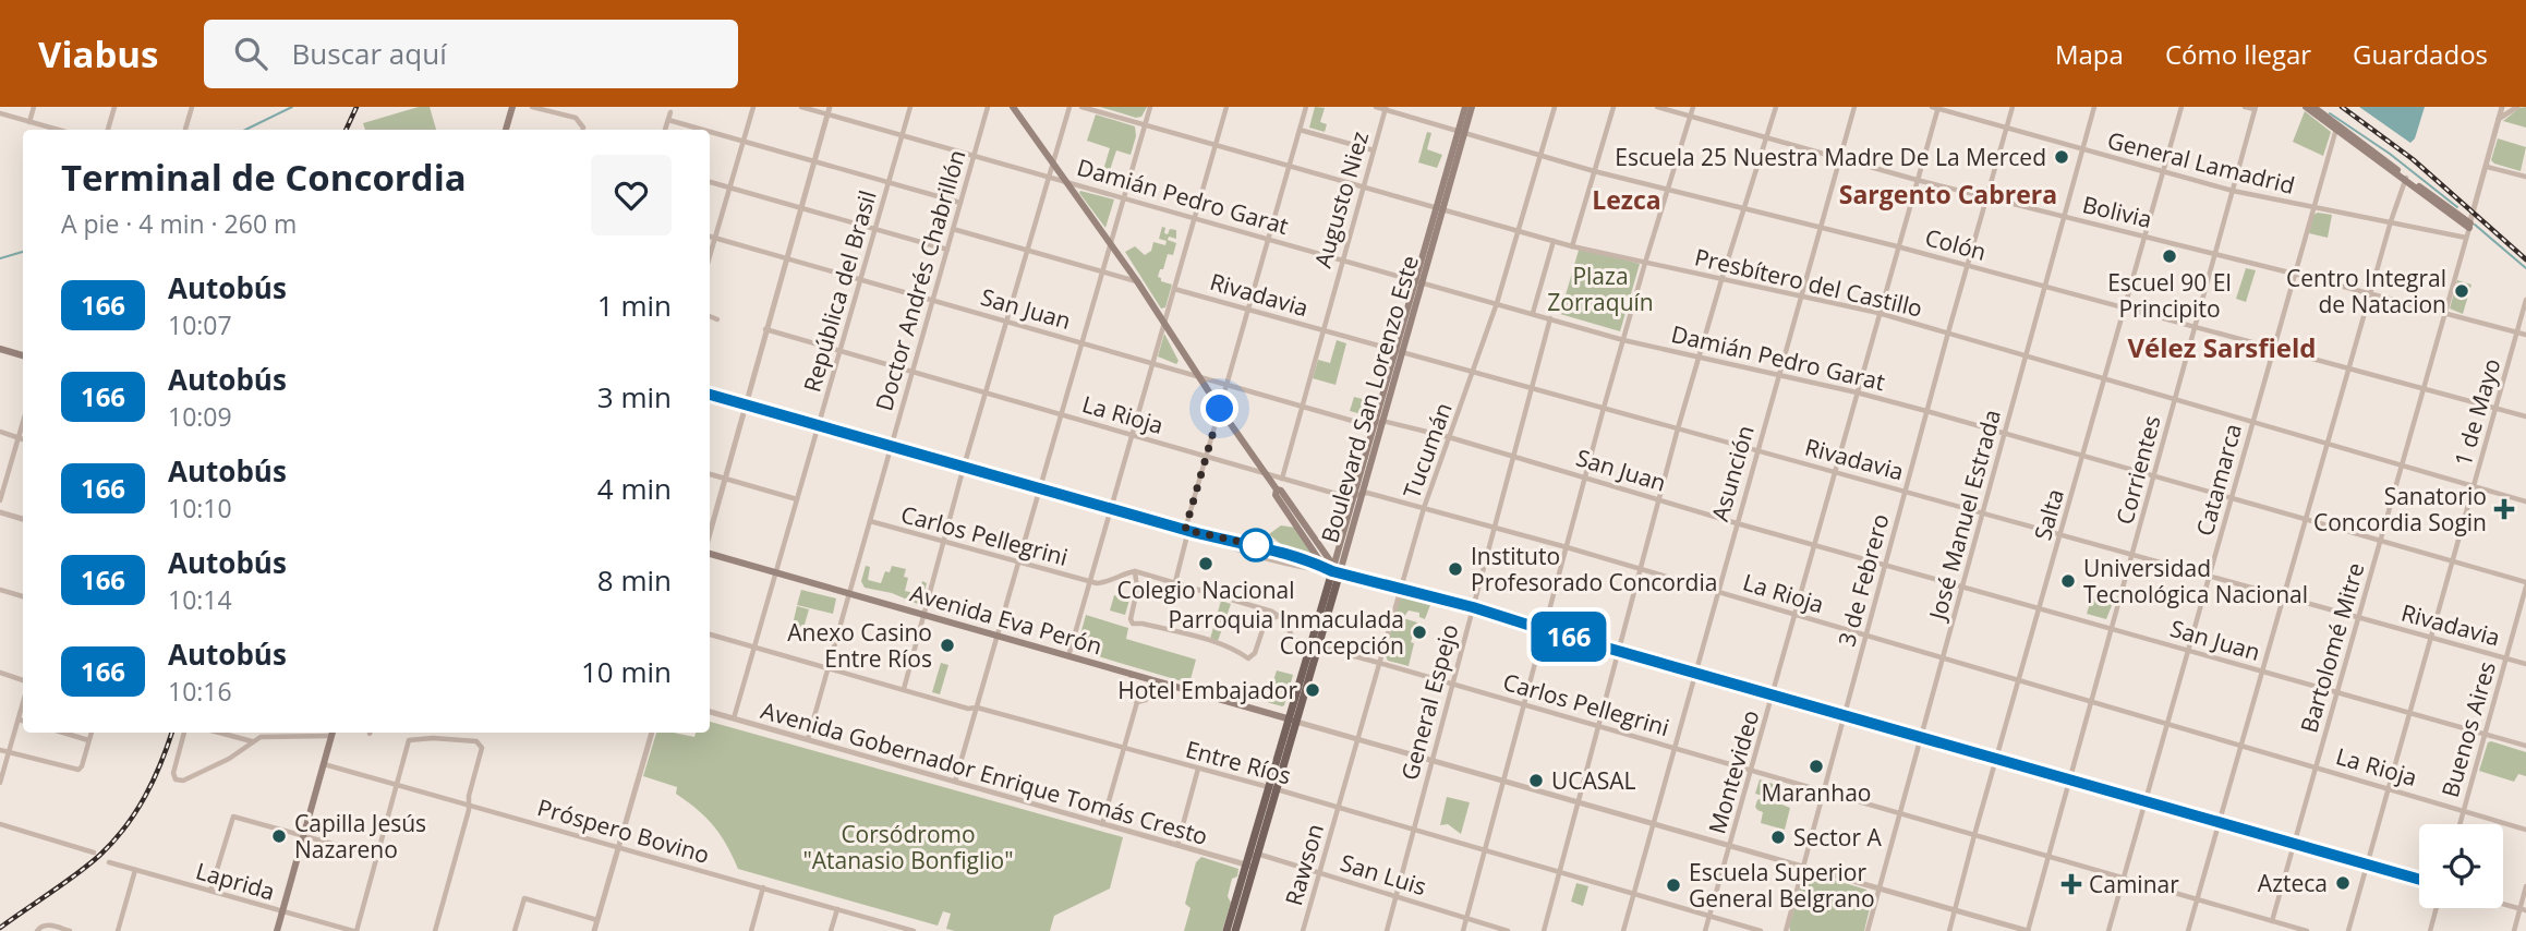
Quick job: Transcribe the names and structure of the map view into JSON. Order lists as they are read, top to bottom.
{
  "streets": {
    "main road": ["Boulevard San Lorenzo Este", "Avenida Eva Perón"],
    "street": [
      "General Lamadrid",
      "Damián Pedro Garat",
      "Augusto Niez",
      "Bolivia",
      "Colón",
      "Doctor Andrés Chabrillón",
      "Presbítero del Castillo",
      "República del Brasil",
      "Rivadavia",
      "San Juan",
      "1 de Mayo",
      "La Rioja",
      "Tucumán",
      "Corrientes",
      "Asunción",
      "Catamarca",
      "José Manuel Estrada",
      "Salta",
      "Carlos Pellegrini",
      "3 de Febrero",
      "Bartolomé Mitre",
      "General Espejo",
      "Buenos Aires",
      "Entre Ríos",
      "Montevideo",
      "Avenida Gobernador Enrique Tomás Cresto",
      "Próspero Bovino",
      "Rawson",
      "San Luis",
      "Laprida"
    ]
  },
  "crossings": [
    ["General Lamadrid", "Corrientes"],
    ["General Lamadrid", "Catamarca"],
    ["General Lamadrid", "José Manuel Estrada"],
    ["General Lamadrid", "Salta"],
    ["General Lamadrid", "3 de Febrero"],
    ["General Lamadrid", "Bartolomé Mitre"],
    ["General Lamadrid", "Montevideo"],
    ["Damián Pedro Garat", "Augusto Niez"],
    ["Damián Pedro Garat", "Doctor Andrés Chabrillón"],
    ["Damián Pedro Garat", "República del Brasil"],
    ["Damián Pedro Garat", "Boulevard San Lorenzo Este"],
    ["Damián Pedro Garat", "1 de Mayo"],
    ["Damián Pedro Garat", "Tucumán"],
    ["Damián Pedro Garat", "Corrientes"],
    ["Damián Pedro Garat", "Asunción"],
    ["Damián Pedro Garat", "Catamarca"],
    ["Damián Pedro Garat", "José Manuel Estrada"],
    ["Damián Pedro Garat", "Salta"],
    ["Damián Pedro Garat", "3 de Febrero"],
    ["Damián Pedro Garat", "Bartolomé Mitre"],
    ["Damián Pedro Garat", "General Espejo"],
    ["Damián Pedro Garat", "Buenos Aires"],
    ["Damián Pedro Garat", "Montevideo"],
    ["Augusto Niez", "Colón"],
    ["Augusto Niez", "Presbítero del Castillo"],
    ["Augusto Niez", "Rivadavia"],
    ["Augusto Niez", "San Juan"],
    ["Augusto Niez", "La Rioja"],
    ["Bolivia", "1 de Mayo"],
    ["Bolivia", "Corrientes"],
    ["Bolivia", "Asunción"],
    ["Bolivia", "Catamarca"],
    ["Bolivia", "José Manuel Estrada"],
    ["Bolivia", "Salta"],
    ["Bolivia", "3 de Febrero"],
    ["Bolivia", "Bartolomé Mitre"],
    ["Bolivia", "Montevideo"],
    ["Colón", "Boulevard San Lorenzo Este"],
    ["Colón", "1 de Mayo"],
    ["Colón", "Tucumán"],
    ["Colón", "Corrientes"],
    ["Colón", "Asunción"],
    ["Colón", "Catamarca"],
    ["Colón", "José Manuel Estrada"],
    ["Colón", "Salta"],
    ["Colón", "3 de Febrero"],
    ["Colón", "Bartolomé Mitre"],
    ["Colón", "Montevideo"],
    ["Doctor Andrés Chabrillón", "San Juan"],
    ["Doctor Andrés Chabrillón", "La Rioja"],
    ["Doctor Andrés Chabrillón", "Carlos Pellegrini"],
    ["Doctor Andrés Chabrillón", "Avenida Eva Perón"],
    ["Doctor Andrés Chabrillón", "Entre Ríos"],
    ["Doctor Andrés Chabrillón", "Avenida Gobernador Enrique Tomás Cresto"],
    ["Presbítero del Castillo", "Boulevard San Lorenzo Este"],
    ["Presbítero del Castillo", "1 de Mayo"],
    ["Presbítero del Castillo", "Tucumán"],
    ["Presbítero del Castillo", "Corrientes"],
    ["Presbítero del Castillo", "Asunción"],
    ["Presbítero del Castillo", "Catamarca"],
    ["Presbítero del Castillo", "José Manuel Estrada"],
    ["Presbítero del Castillo", "Salta"],
    ["Presbítero del Castillo", "3 de Febrero"],
    ["Presbítero del Castillo", "Bartolomé Mitre"],
    ["Presbítero del Castillo", "Montevideo"],
    ["República del Brasil", "San Juan"],
    ["República del Brasil", "La Rioja"],
    ["República del Brasil", "Avenida Eva Perón"],
    ["República del Brasil", "Entre Ríos"],
    ["República del Brasil", "Avenida Gobernador Enrique Tomás Cresto"],
    ["Rivadavia", "Boulevard San Lorenzo Este"],
    ["Rivadavia", "1 de Mayo"],
    ["Rivadavia", "Tucumán"],
    ["Rivadavia", "Corrientes"],
    ["Rivadavia", "Asunción"],
    ["Rivadavia", "Catamarca"],
    ["Rivadavia", "José Manuel Estrada"],
    ["Rivadavia", "Salta"],
    ["Rivadavia", "3 de Febrero"],
    ["Rivadavia", "Bartolomé Mitre"],
    ["Rivadavia", "General Espejo"],
    ["Rivadavia", "Buenos Aires"],
    ["Rivadavia", "Montevideo"],
    ["San Juan", "Boulevard San Lorenzo Este"],
    ["San Juan", "1 de Mayo"],
    ["San Juan", "Tucumán"],
    ["San Juan", "Corrientes"],
    ["San Juan", "Asunción"],
    ["San Juan", "Catamarca"],
    ["San Juan", "José Manuel Estrada"],
    ["San Juan", "Salta"],
    ["San Juan", "3 de Febrero"],
    ["San Juan", "Bartolomé Mitre"],
    ["San Juan", "General Espejo"],
    ["San Juan", "Buenos Aires"],
    ["San Juan", "Montevideo"],
    ["Boulevard San Lorenzo Este", "La Rioja"],
    ["Boulevard San Lorenzo Este", "Carlos Pellegrini"],
    ["Boulevard San Lorenzo Este", "Avenida Eva Perón"],
    ["Boulevard San Lorenzo Este", "Entre Ríos"],
    ["1 de Mayo", "La Rioja"],
    ["La Rioja", "Tucumán"],
    ["La Rioja", "Corrientes"],
    ["La Rioja", "Asunción"],
    ["La Rioja", "Catamarca"],
    ["La Rioja", "José Manuel Estrada"],
    ["La Rioja", "Salta"],
    ["La Rioja", "3 de Febrero"],
    ["La Rioja", "Bartolomé Mitre"],
    ["La Rioja", "General Espejo"],
    ["La Rioja", "Buenos Aires"],
    ["La Rioja", "Montevideo"],
    ["Tucumán", "Carlos Pellegrini"],
    ["Tucumán", "Entre Ríos"],
    ["Tucumán", "Rawson"],
    ["Corrientes", "Carlos Pellegrini"],
    ["Asunción", "Carlos Pellegrini"],
    ["Asunción", "Entre Ríos"],
    ["Catamarca", "Carlos Pellegrini"],
    ["José Manuel Estrada", "Carlos Pellegrini"],
    ["Salta", "Carlos Pellegrini"],
    ["Carlos Pellegrini", "3 de Febrero"],
    ["Carlos Pellegrini", "Bartolomé Mitre"],
    ["Carlos Pellegrini", "General Espejo"],
    ["Carlos Pellegrini", "Montevideo"],
    ["General Espejo", "Entre Ríos"],
    ["General Espejo", "San Luis"],
    ["Entre Ríos", "Montevideo"],
    ["Entre Ríos", "Rawson"],
    ["Rawson", "San Luis"]
  ],
  "districts": ["Sargento Cabrera", "Lezca", "Vélez Sarsfield"],
  "parks": ["Plaza Zorraquín", "Corsódromo \"Atanasio Bonfiglio\""],
  "places": {
    "other": [
      "Escuela 25 Nuestra Madre De La Merced",
      "Escuel 90 El Principito",
      "Centro Integral de Natacion",
      "Colegio Nacional",
      "Instituto Profesorado Concordia",
      "Universidad Tecnológica Nacional",
      "Parroquia Inmaculada Concepción",
      "Anexo Casino Entre Ríos",
      "Hotel Embajador",
      "Maranhao",
      "UCASAL",
      "Capilla Jesús Nazareno",
      "Sector A",
      "Azteca",
      "Escuela Superior General Belgrano"
    ],
    "health": ["Sanatorio Concordia Sogin", "Caminar"]
  },
  "lines": ["bus line 166"],
  "page": {
    "header": "Viabus",
    "search": "Buscar aquí",
    "nav": ["Mapa", "Cómo llegar", "Guardados"],
    "on_map": "166",
    "heading": ["Terminal de Concordia", "A pie · 4 min · 260 m"],
    "list": [
      {
        "mark": "166",
        "name": "Autobús",
        "note": "10:07",
        "value": "1 min"
      },
      {
        "mark": "166",
        "name": "Autobús",
        "note": "10:09",
        "value": "3 min"
      },
      {
        "mark": "166",
        "name": "Autobús",
        "note": "10:10",
        "value": "4 min"
      },
      {
        "mark": "166",
        "name": "Autobús",
        "note": "10:14",
        "value": "8 min"
      },
      {
        "mark": "166",
        "name": "Autobús",
        "note": "10:16",
        "value": "10 min"
      }
    ]
  }
}
